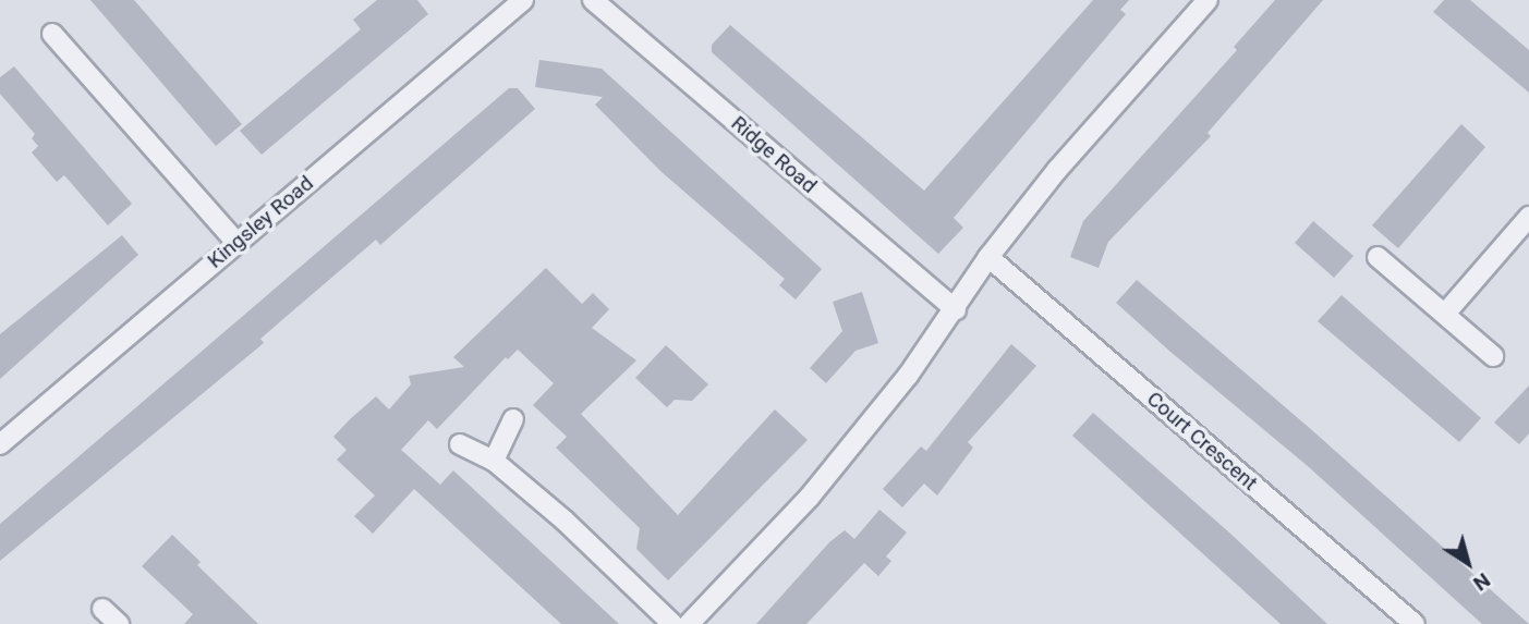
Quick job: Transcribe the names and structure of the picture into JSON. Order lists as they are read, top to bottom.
{
  "streets": {
    "street": ["Ridge Road", "Kingsley Road", "Court Crescent"]
  },
  "north": "bottom right"
}
